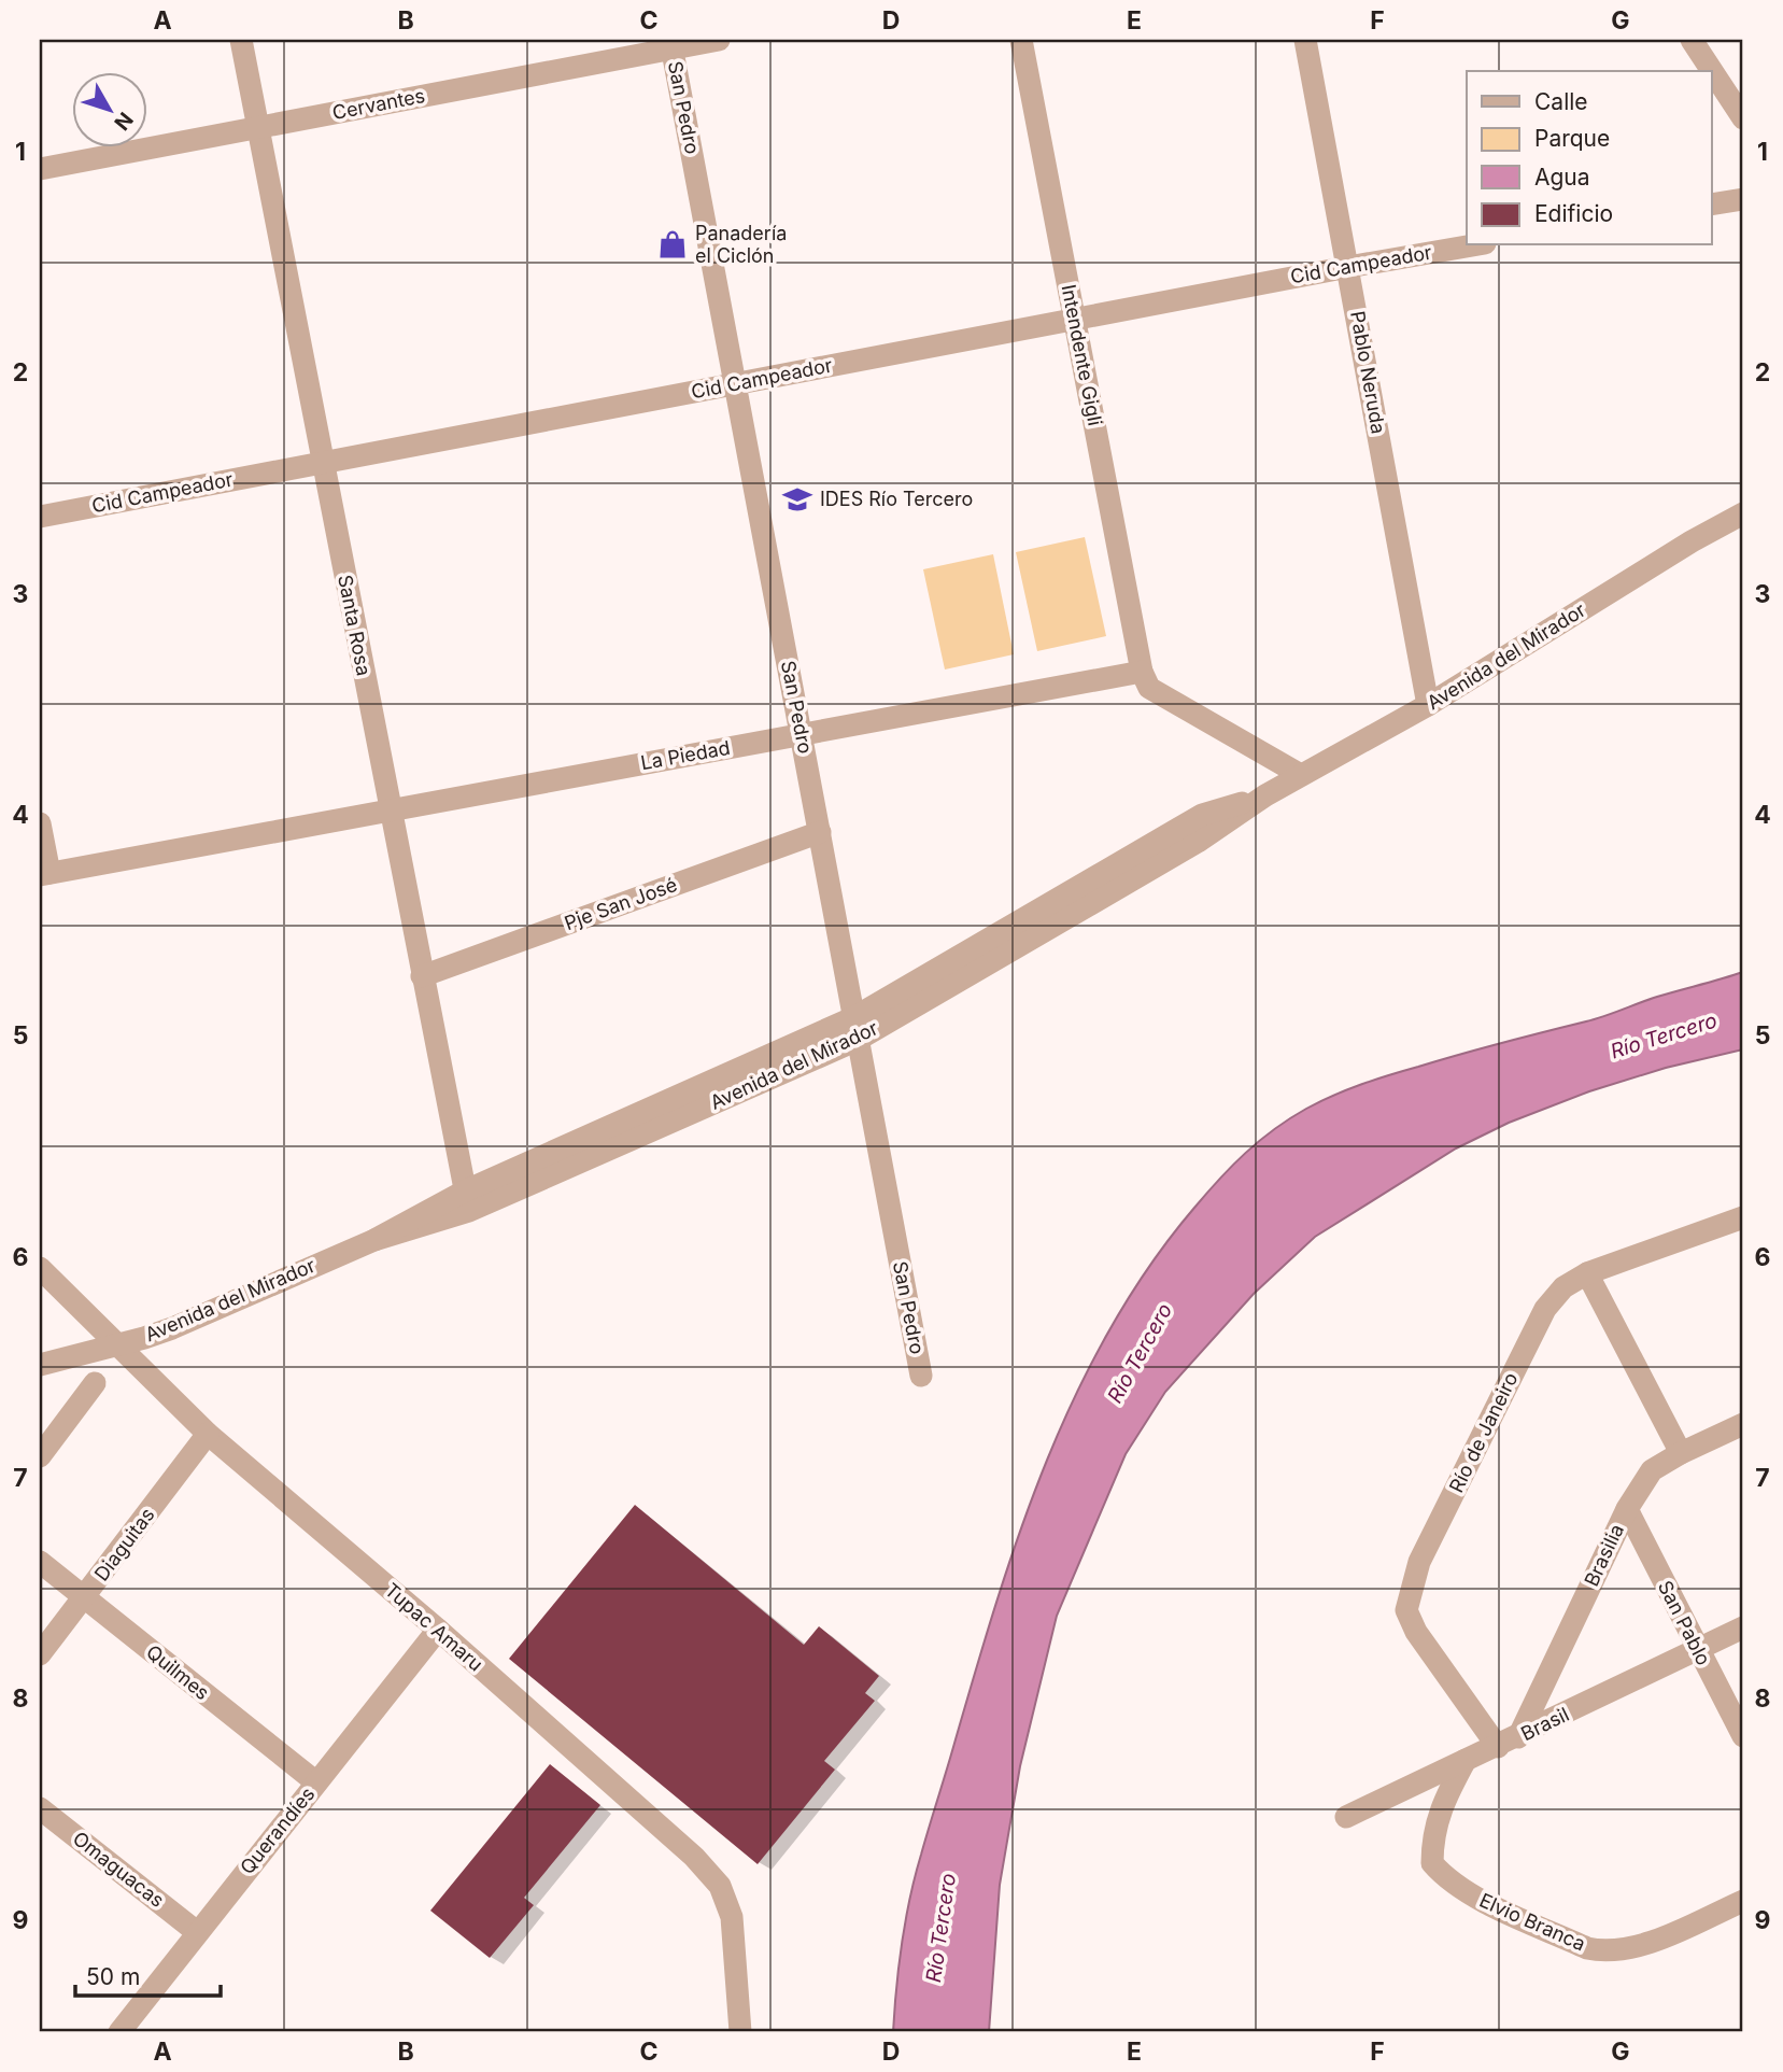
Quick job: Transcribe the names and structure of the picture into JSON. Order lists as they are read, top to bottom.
{
  "streets": {
    "street": [
      "Cervantes",
      "San Pedro",
      "Cid Campeador",
      "Intendente Gigli",
      "Pablo Neruda",
      "Santa Rosa",
      "Avenida del Mirador",
      "La Piedad",
      "Pje San José",
      "Río de Janeiro",
      "Diaguitas",
      "Brasilia",
      "San Pablo",
      "Tupac Amaru",
      "Quilmes",
      "Brasil",
      "Querandíes",
      "Omaguacas",
      "Elvio Branca"
    ]
  },
  "crossings": [
    ["Cervantes", "San Pedro"],
    ["Cervantes", "Santa Rosa"],
    ["San Pedro", "Cid Campeador"],
    ["San Pedro", "Avenida del Mirador"],
    ["San Pedro", "La Piedad"],
    ["San Pedro", "Pje San José"],
    ["Cid Campeador", "Intendente Gigli"],
    ["Cid Campeador", "Pablo Neruda"],
    ["Cid Campeador", "Santa Rosa"],
    ["Intendente Gigli", "La Piedad"],
    ["Pablo Neruda", "Avenida del Mirador"],
    ["Santa Rosa", "Avenida del Mirador"],
    ["Santa Rosa", "La Piedad"],
    ["Santa Rosa", "Pje San José"],
    ["Avenida del Mirador", "Tupac Amaru"],
    ["Río de Janeiro", "Brasilia"],
    ["Río de Janeiro", "Brasil"],
    ["Diaguitas", "Tupac Amaru"],
    ["Diaguitas", "Quilmes"],
    ["Brasilia", "San Pablo"],
    ["Brasilia", "Brasil"],
    ["San Pablo", "Brasil"],
    ["Tupac Amaru", "Querandíes"],
    ["Quilmes", "Querandíes"],
    ["Brasil", "Elvio Branca"],
    ["Querandíes", "Omaguacas"]
  ],
  "water": ["Río Tercero"],
  "places": {
    "shop": ["Panadería el Ciclón"],
    "school or university": ["IDES Río Tercero"]
  },
  "legend": [
    "Calle",
    "Parque",
    "Agua",
    "Edificio"
  ],
  "scale_bar": "50 m",
  "north": "bottom right",
  "grid": {
    "columns": [
      "A",
      "B",
      "C",
      "D",
      "E",
      "F",
      "G"
    ],
    "rows": [
      "1",
      "2",
      "3",
      "4",
      "5",
      "6",
      "7",
      "8",
      "9"
    ]
  }
}
